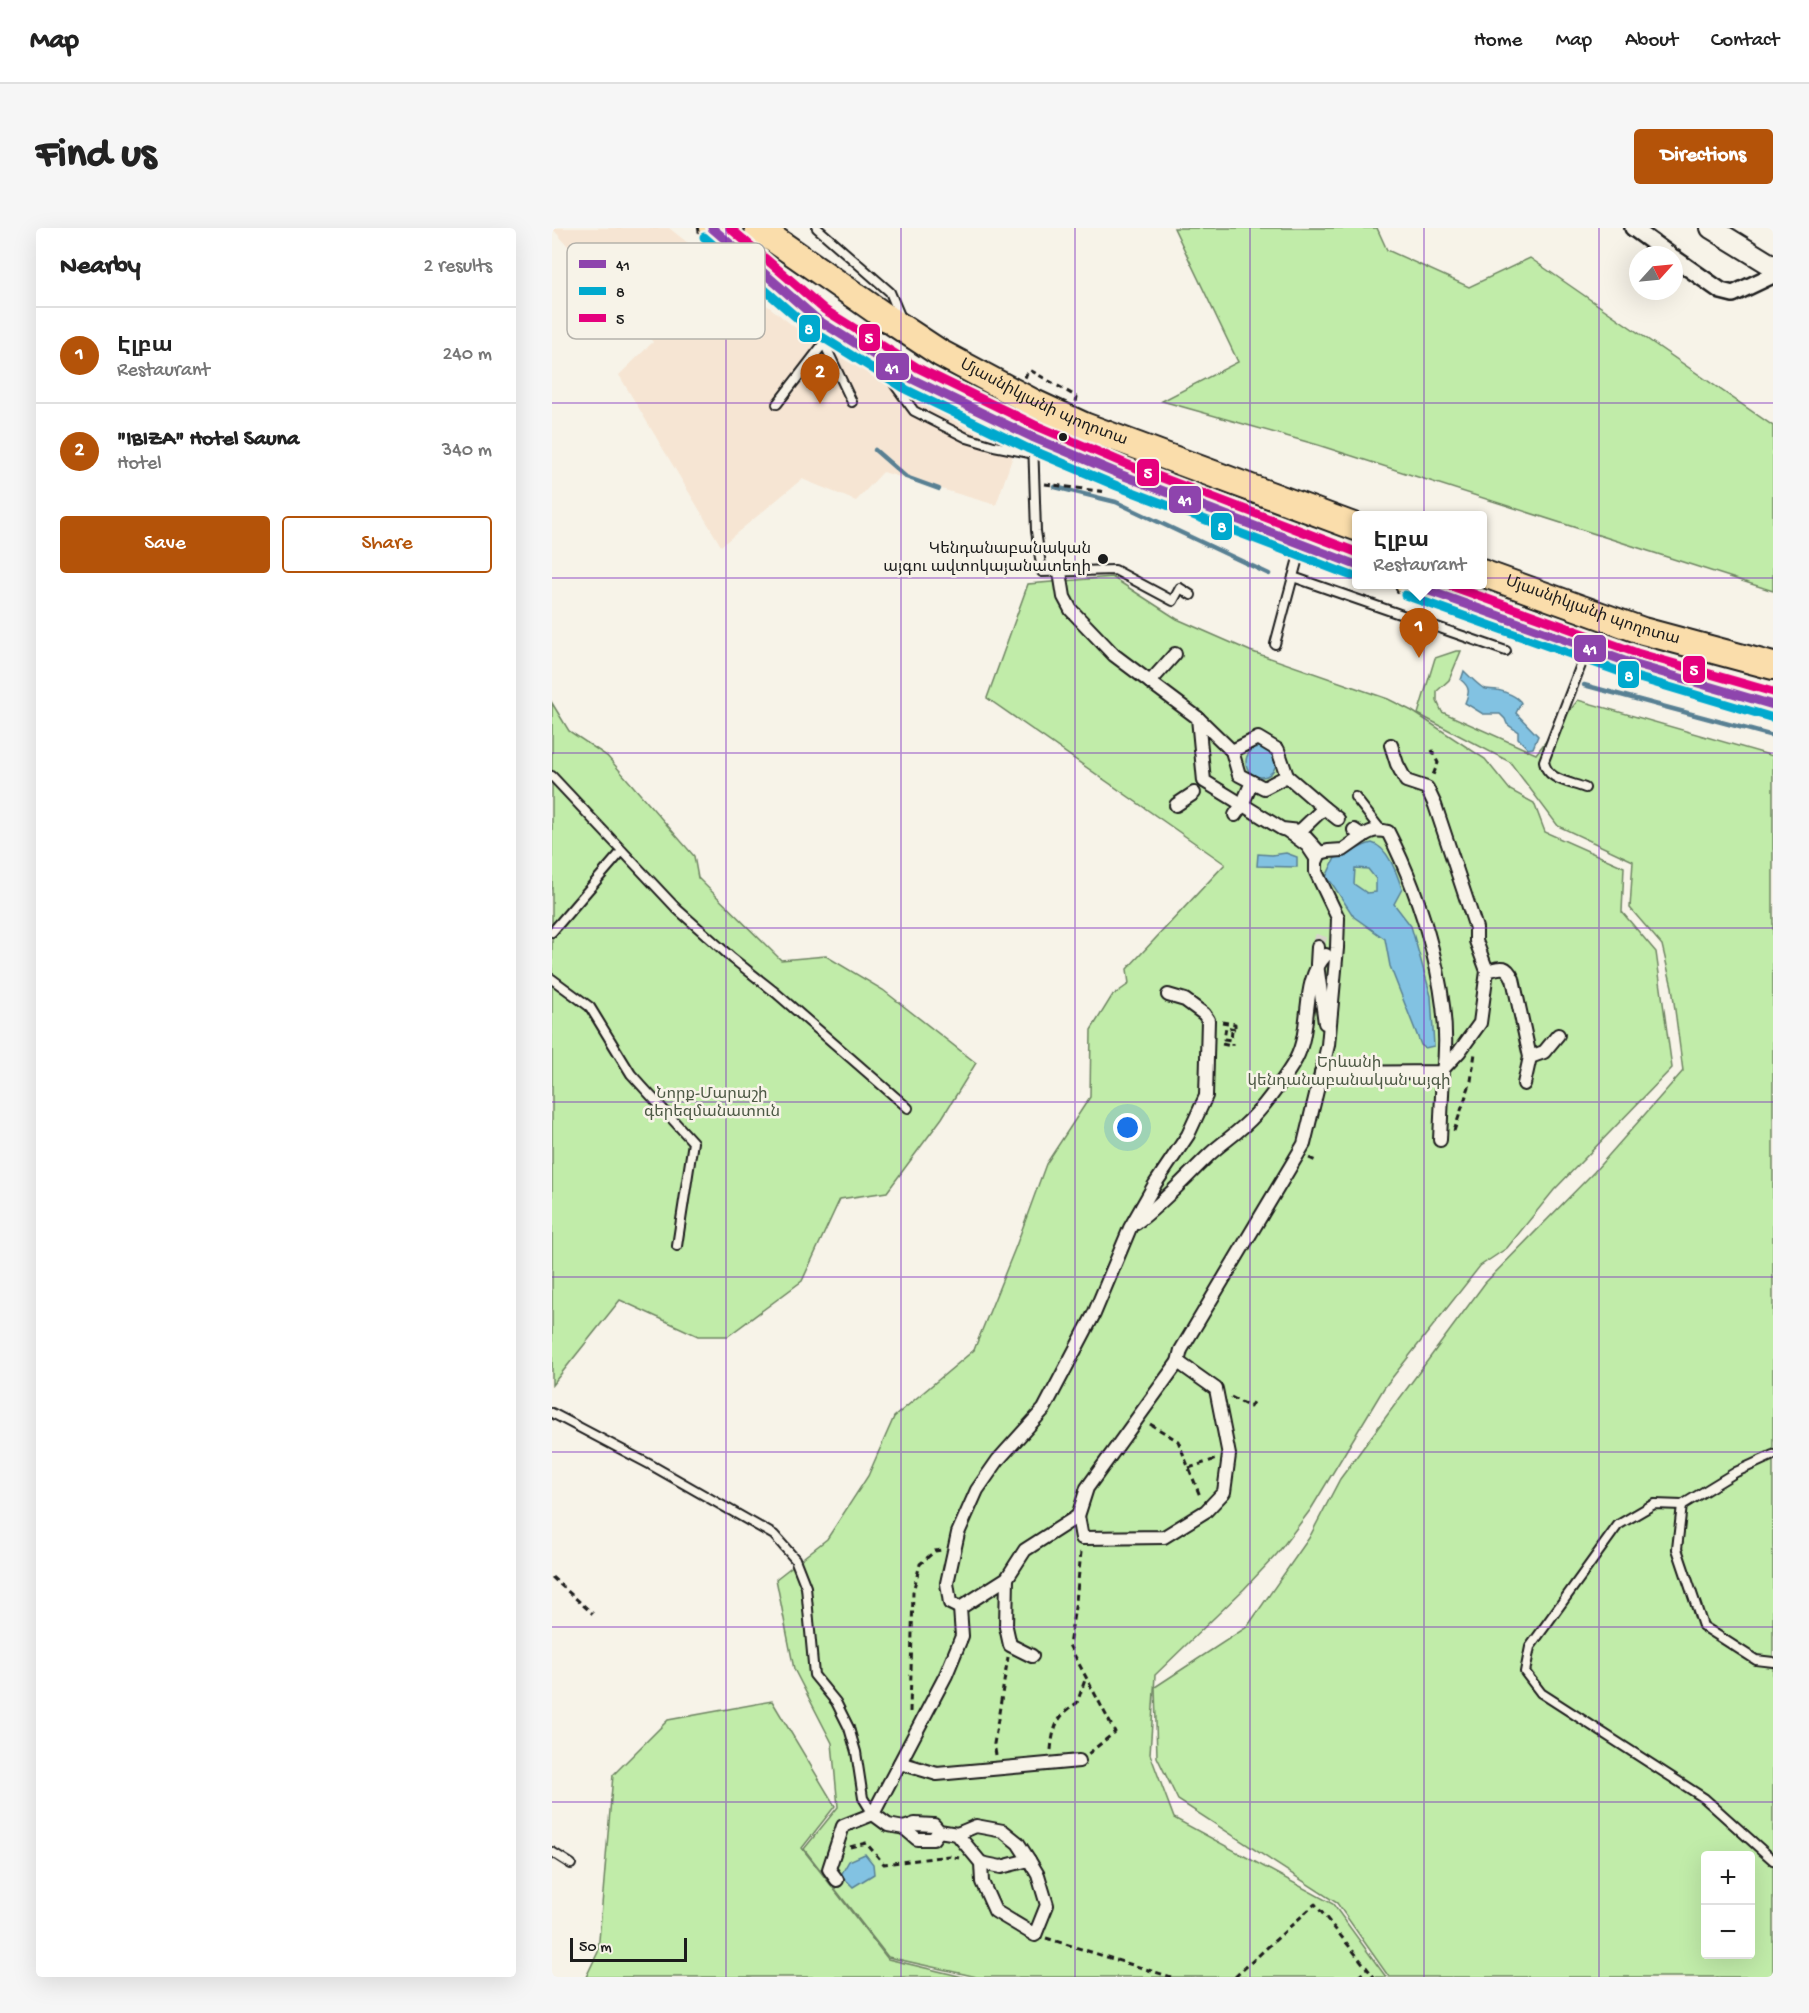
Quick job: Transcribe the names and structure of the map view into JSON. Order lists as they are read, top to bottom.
{
  "streets": {
    "highway": ["Մյասնիկյանի պողոտա"]
  },
  "parks": ["Երևանի կենդանաբանական այգի", "Նորք-Մարաշի գերեզմանատուն"],
  "places": ["Կենդանաբանական այգու ավտոկայանատեղի"],
  "lines": ["transit line 41", "transit line 5", "transit line 8"],
  "legend": ["41", "8", "5"],
  "scale_bar": "50 m",
  "north": "top right",
  "page": {
    "header": "Map",
    "nav": [
      "Home",
      "Map",
      "About",
      "Contact"
    ],
    "buttons": [
      "Directions",
      ["Save", "Share"]
    ],
    "title": "Find us",
    "heading": ["Nearby", "2 results"],
    "list": [
      {
        "mark": "1",
        "name": "Էլբա",
        "note": "Restaurant",
        "value": "240 m"
      },
      {
        "mark": "2",
        "name": "\"IBIZA\" Hotel Sauna",
        "note": "Hotel",
        "value": "340 m"
      }
    ],
    "pins": ["2", "1"],
    "popup": ["Էլբա", "Restaurant"],
    "map_buttons": ["+", "−"],
    "scale": "50 m"
  }
}
